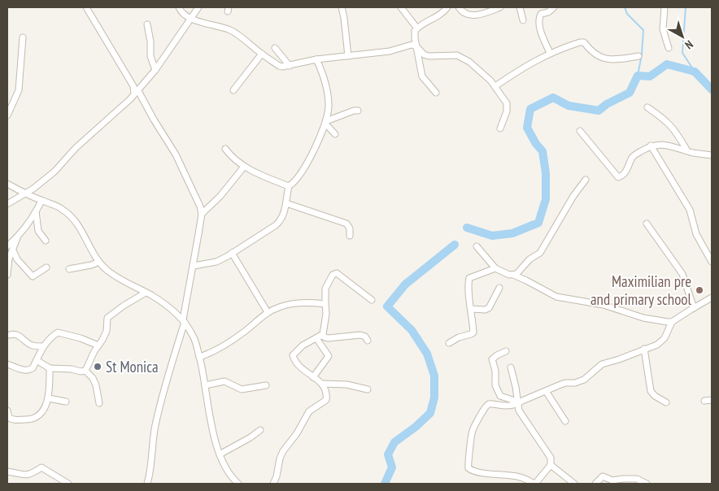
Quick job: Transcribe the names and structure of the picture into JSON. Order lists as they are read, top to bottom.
{
  "places": ["Maximilian pre and primary school", "St Monica"],
  "north": "bottom right"
}
